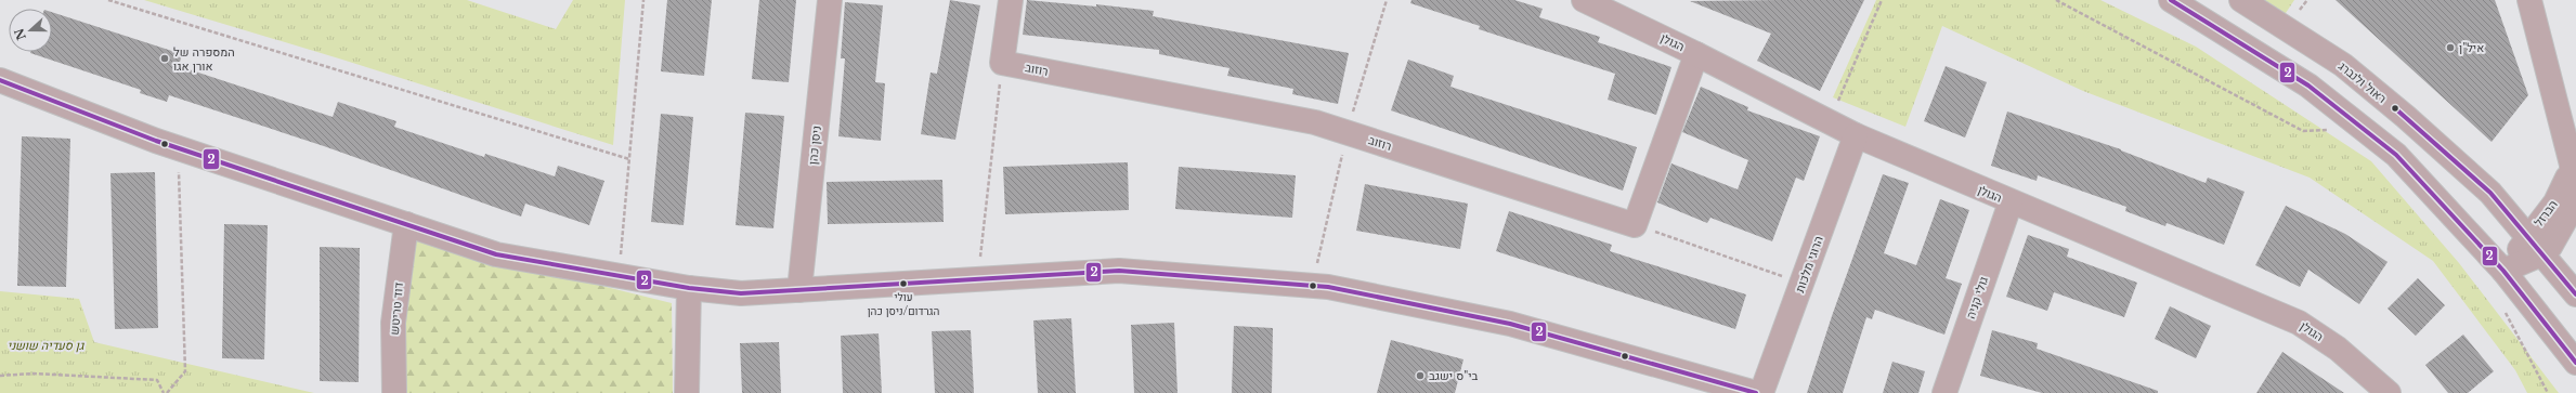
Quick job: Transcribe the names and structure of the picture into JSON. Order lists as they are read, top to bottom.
{
  "streets": {
    "street": [
      "הגולן",
      "רוזוב",
      "ראול ולנברג",
      "ניסן כהן",
      "הברזל",
      "הרוגי מלכות",
      "גולי קניה",
      "דוד טריטש"
    ]
  },
  "crossings": [
    ["הגולן", "הרוגי מלכות"],
    ["הגולן", "גולי קניה"],
    ["ראול ולנברג", "הברזל"]
  ],
  "parks": ["גן סעדיה שושני"],
  "places": [
    "איל\"ן",
    "המספרה של אורן אגו",
    "עולי הגרדום/ניסן כהן",
    "בי\"ס ישגב"
  ],
  "lines": ["transit line 2"],
  "north": "left"
}
